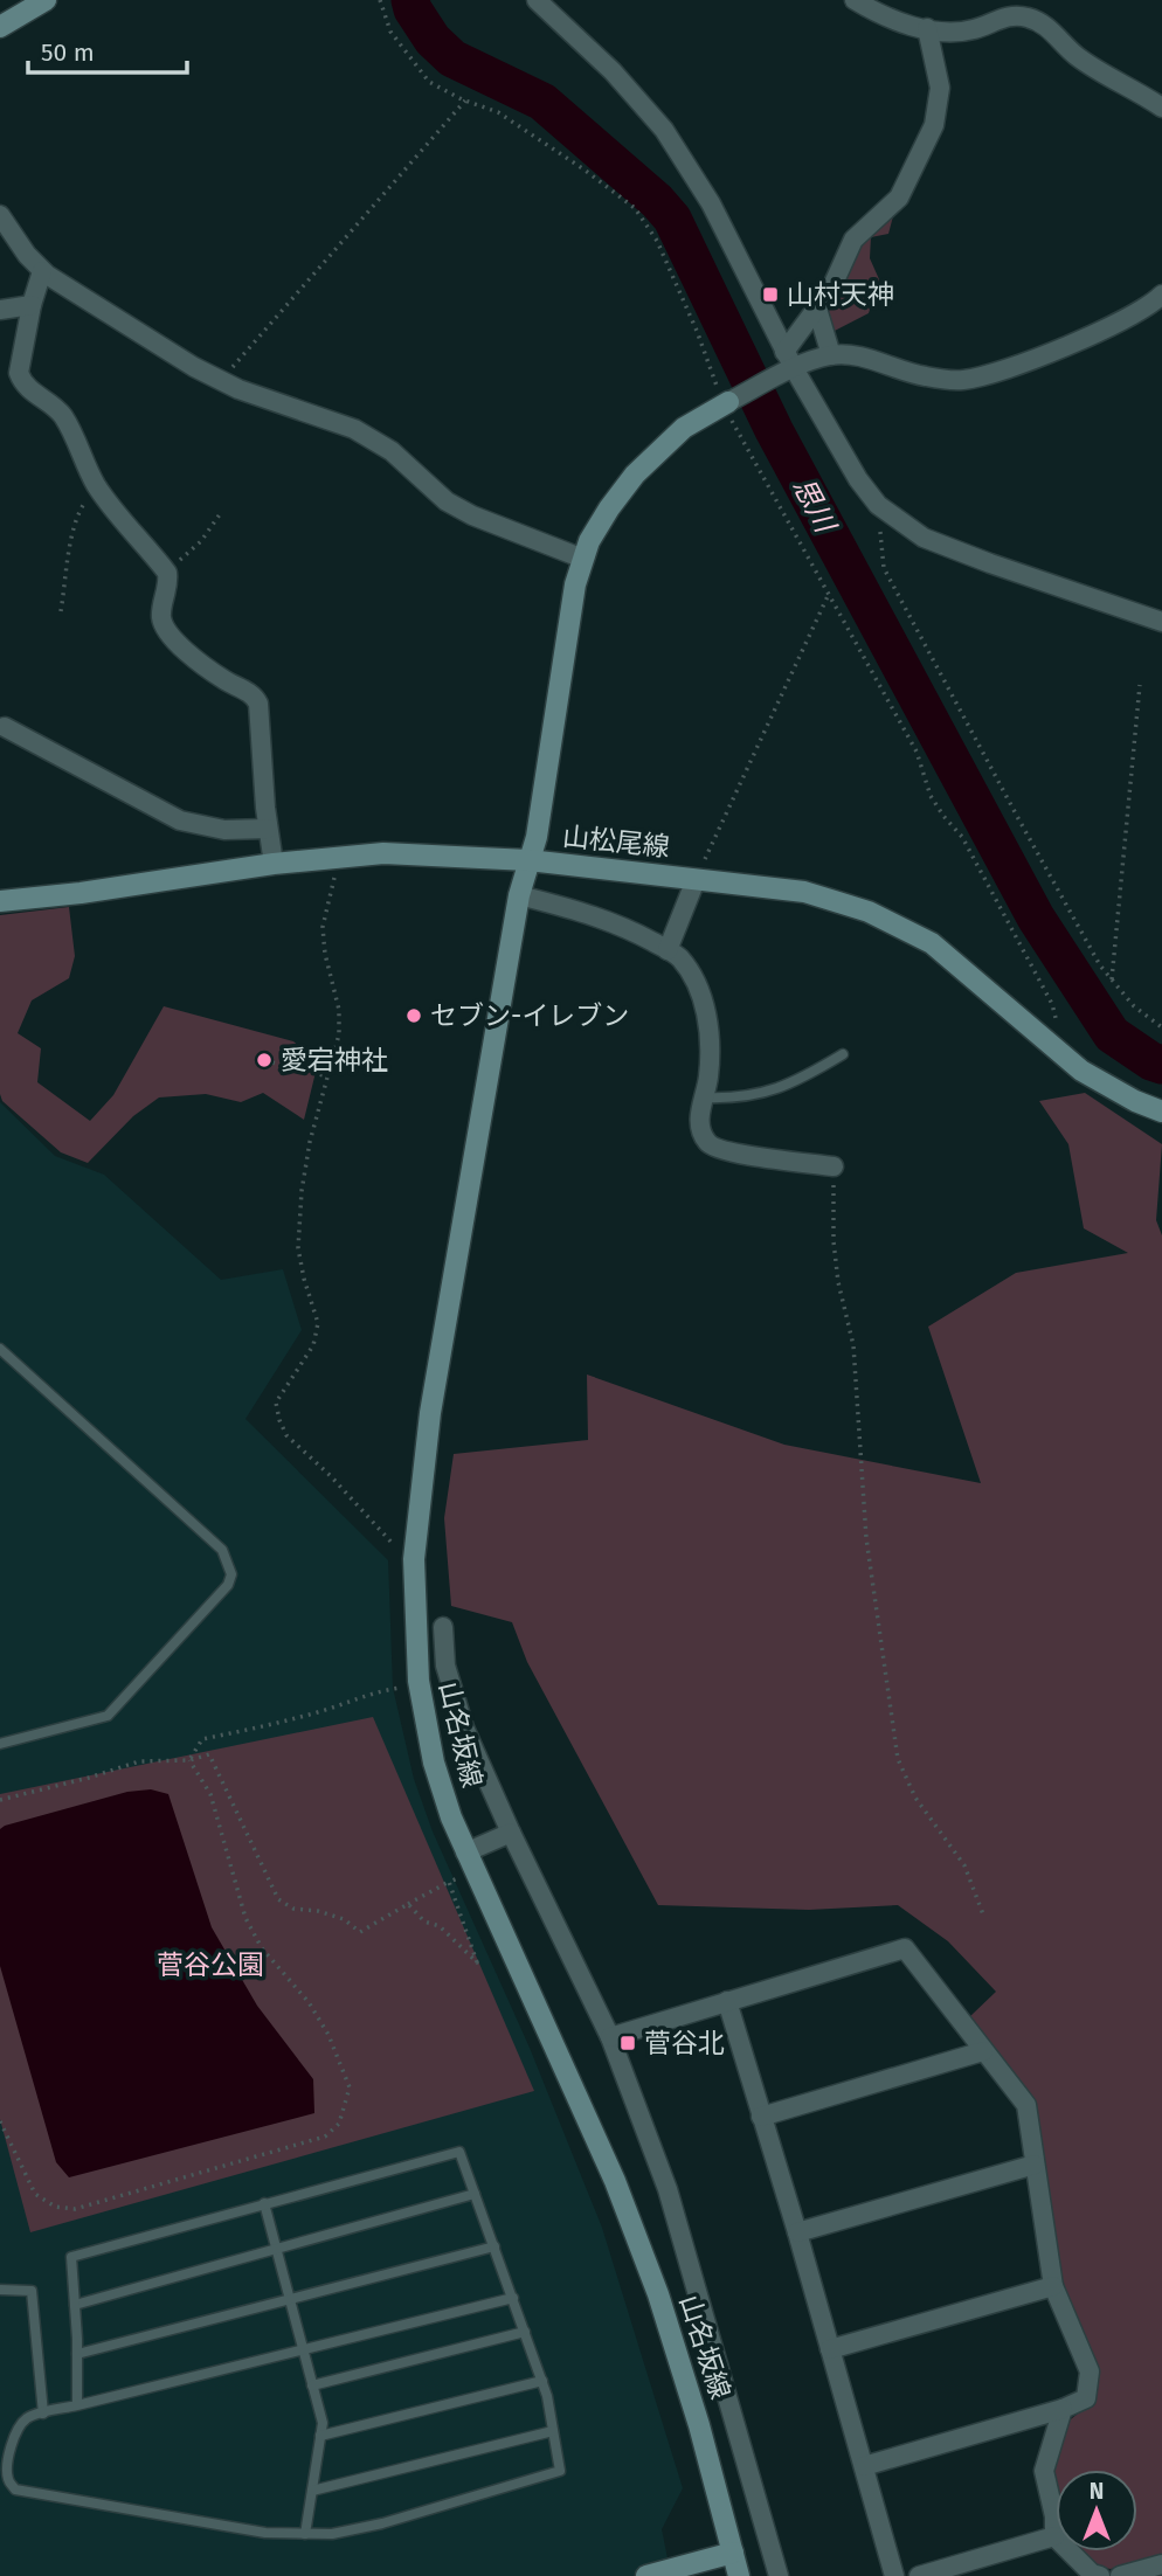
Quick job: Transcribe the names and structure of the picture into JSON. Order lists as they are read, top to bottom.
{
  "streets": {
    "main road": ["山松尾線", "山名坂線"]
  },
  "crossings": [
    ["山松尾線", "山名坂線"]
  ],
  "water": ["思川"],
  "parks": ["菅谷公園"],
  "places": {
    "transit": ["山村天神", "菅谷北"],
    "other": ["セブン-イレブン", "愛宕神社"]
  },
  "scale_bar": "50 m",
  "north": "top"
}
